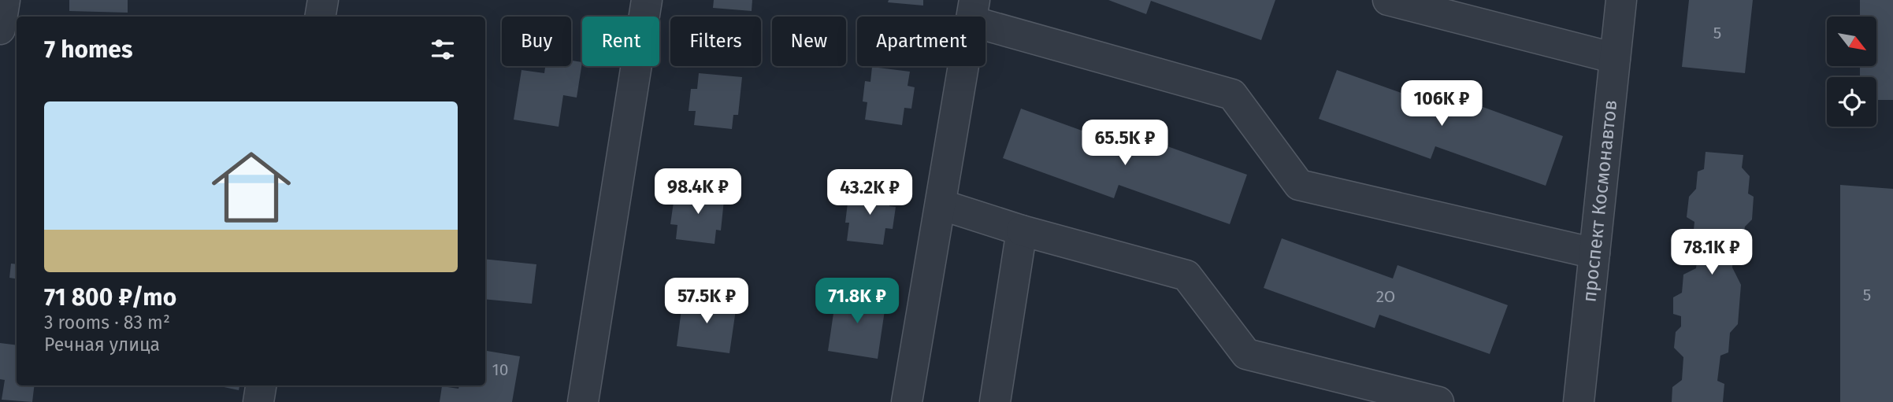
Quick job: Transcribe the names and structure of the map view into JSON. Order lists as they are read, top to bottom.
{
  "streets": {
    "street": ["проспект Космонавтов"]
  },
  "house_numbers": [
    "5",
    "5",
    "2О",
    "10"
  ],
  "north": "bottom right",
  "page": {
    "chip": [
      "Buy",
      "Rent",
      "Filters",
      "New",
      "Apartment"
    ],
    "heading": "7 homes",
    "price": [
      "106K ₽",
      "65.5K ₽",
      "98.4K ₽",
      "43.2K ₽",
      "78.1K ₽",
      "57.5K ₽",
      "71.8K ₽"
    ],
    "list": [
      {
        "name": "71 800 ₽/mo",
        "note": "3 rooms · 83 m² · Речная улица"
      }
    ]
  }
}
